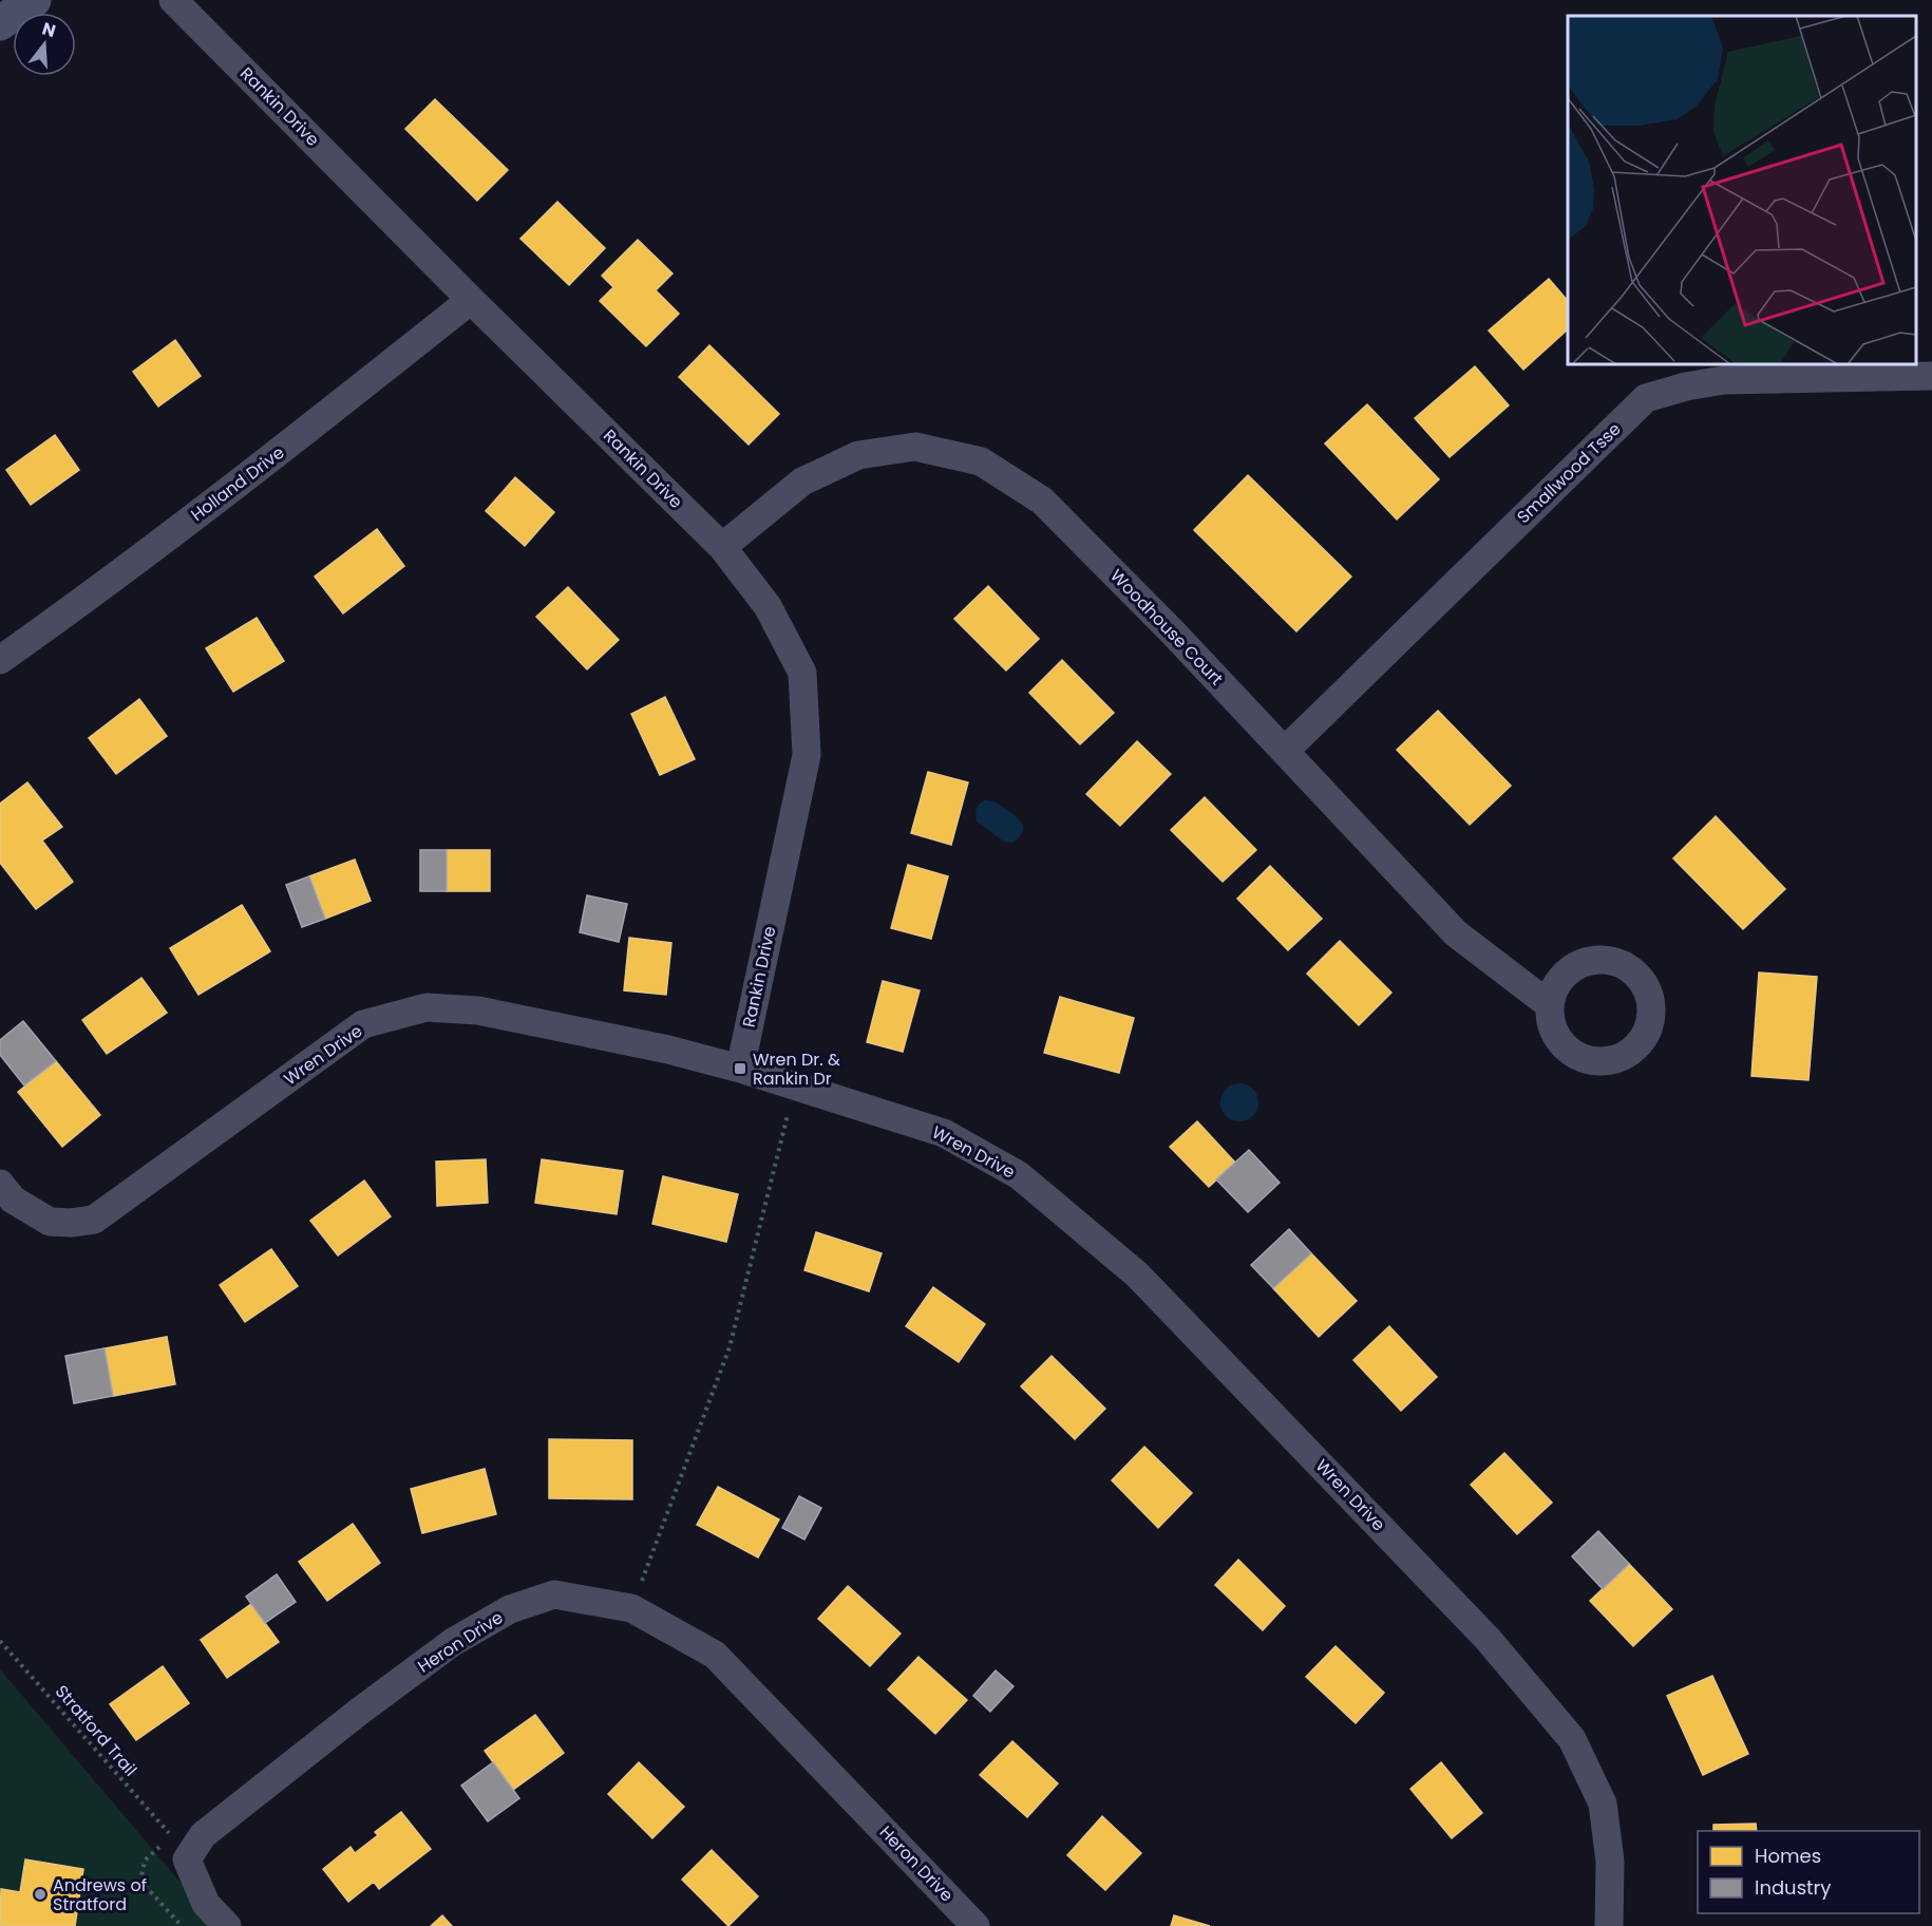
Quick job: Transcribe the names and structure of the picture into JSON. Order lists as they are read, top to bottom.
{
  "streets": {
    "street": [
      "Rankin Drive",
      "Smallwood Tsse",
      "Holland Drive",
      "Woodhouse Court",
      "Wren Drive",
      "Heron Drive"
    ],
    "path": ["Stratford Trail"]
  },
  "crossings": [
    ["Rankin Drive", "Holland Drive"],
    ["Rankin Drive", "Woodhouse Court"],
    ["Rankin Drive", "Wren Drive"],
    ["Smallwood Tsse", "Woodhouse Court"],
    ["Heron Drive", "Stratford Trail"]
  ],
  "places": {
    "transit": ["Wren Dr. & Rankin Dr"],
    "other": ["Andrews of Stratford"]
  },
  "legend": ["Homes", "Industry"],
  "north": "top"
}
